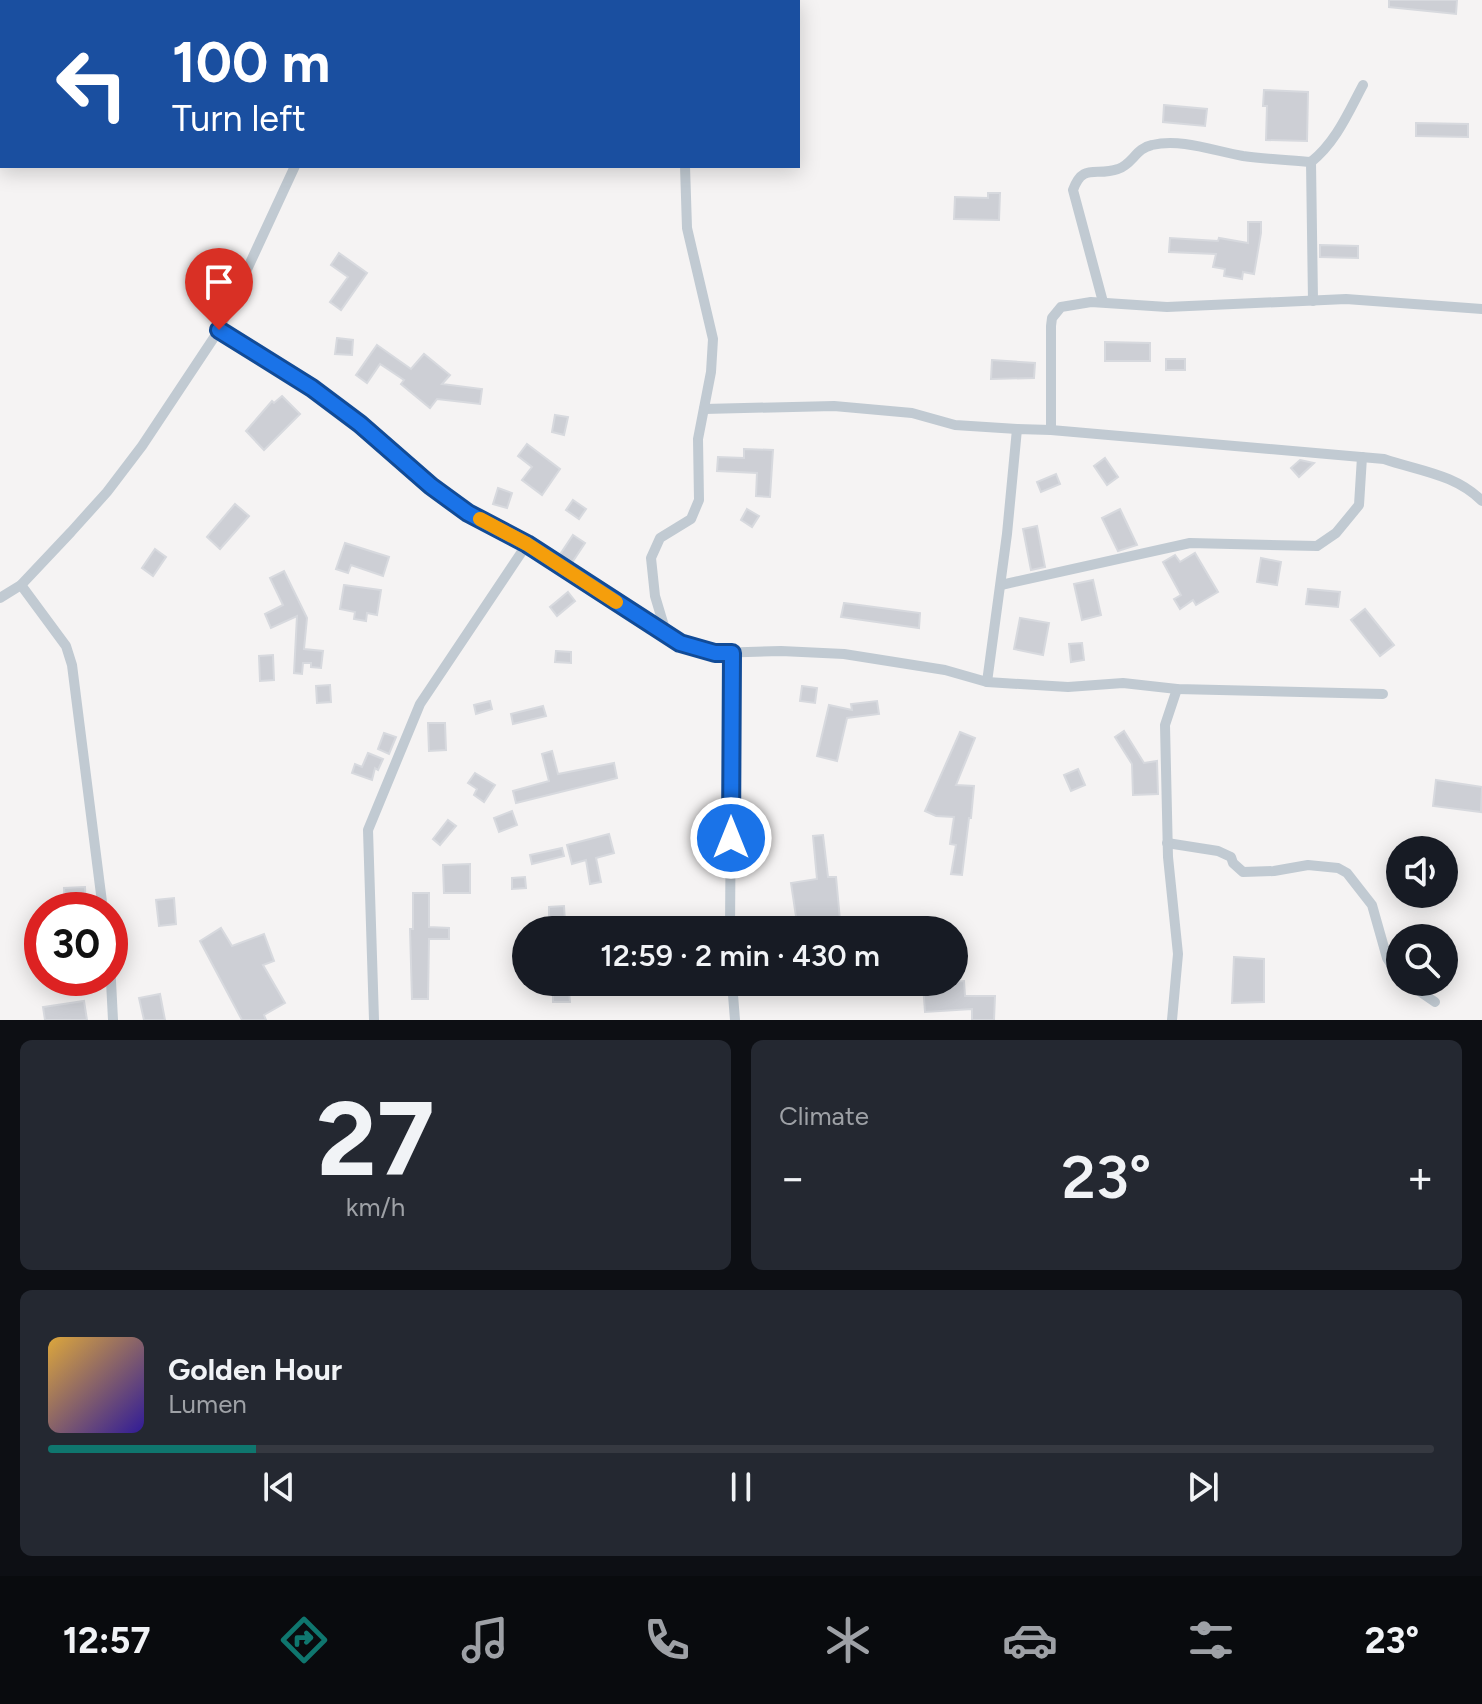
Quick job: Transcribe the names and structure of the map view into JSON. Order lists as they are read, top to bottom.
{
  "page": {
    "turn": ["100 m", "Turn left"],
    "limit": "30",
    "trip": "12:59 · 2 min · 430 m",
    "tile": [
      ["27", "km/h"],
      "Climate"
    ],
    "heat": ["−", "23°", "+"],
    "song": ["Golden Hour", "Lumen"],
    "tabs": ["12:57", "23°"]
  }
}
